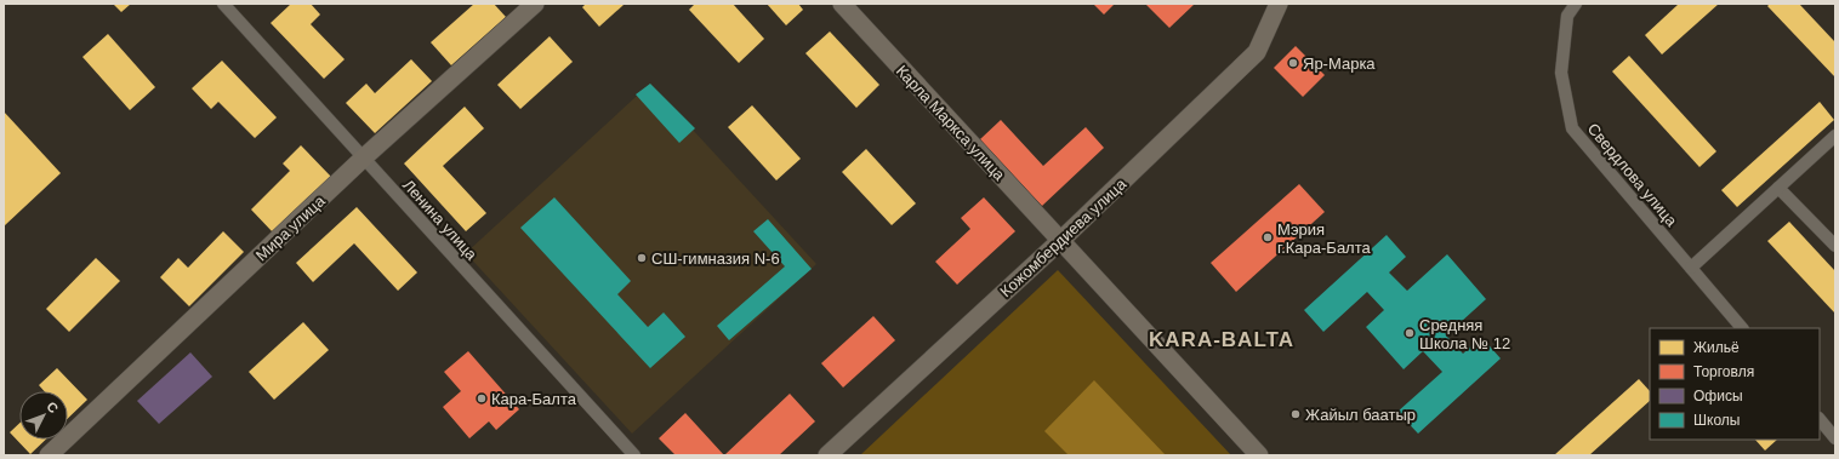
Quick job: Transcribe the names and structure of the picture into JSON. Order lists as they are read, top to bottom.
{
  "streets": {
    "street": [
      "Карла Маркса улица",
      "Свердлова улица",
      "Ленина улица",
      "Мира улица",
      "Кожомбердиева улица"
    ]
  },
  "crossings": [
    ["Карла Маркса улица", "Кожомбердиева улица"],
    ["Ленина улица", "Мира улица"]
  ],
  "districts": ["KARA-BALTA"],
  "places": [
    "Яр-Марка",
    "Мэрия г.Кара-Балта",
    "СШ-гимназия N-6",
    "Средняя Школа № 12",
    "Кара-Балта",
    "Жайыл баатыр"
  ],
  "legend": [
    "Жильё",
    "Торговля",
    "Офисы",
    "Школы"
  ],
  "north": "top right"
}
